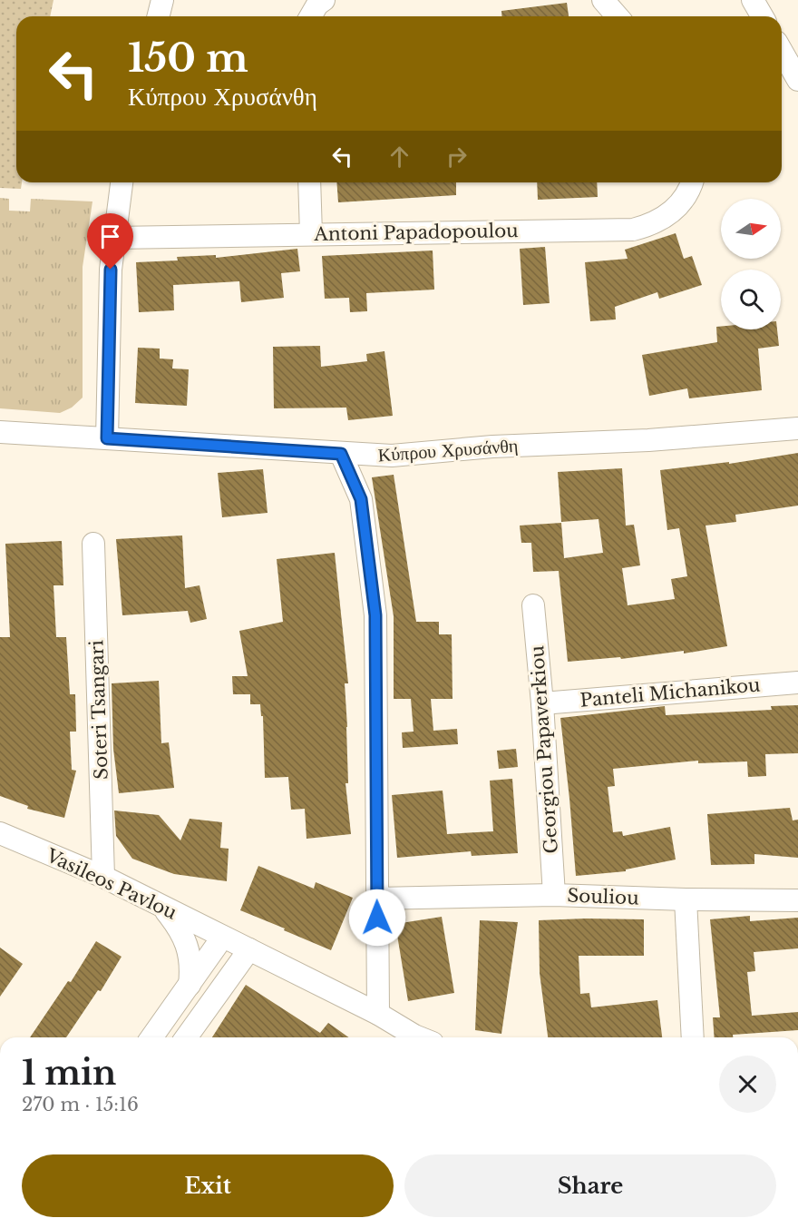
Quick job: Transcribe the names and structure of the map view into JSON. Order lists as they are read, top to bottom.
{
  "streets": {
    "street": [
      "Antoni Papadopoulou",
      "Κύπρου Χρυσάνθη",
      "Panteli Michanikou",
      "Soteri Tsangari",
      "Georgiou Papaverkiou",
      "Vasileos Pavlou",
      "Souliou"
    ]
  },
  "crossings": [
    ["Panteli Michanikou", "Georgiou Papaverkiou"],
    ["Soteri Tsangari", "Vasileos Pavlou"],
    ["Georgiou Papaverkiou", "Souliou"]
  ],
  "north": "right",
  "page": {
    "turn": ["150 m", "Κύπρου Χρυσάνθη"],
    "heading": ["1 min", "270 m · 15:16"],
    "buttons": ["Exit", "Share"]
  }
}
